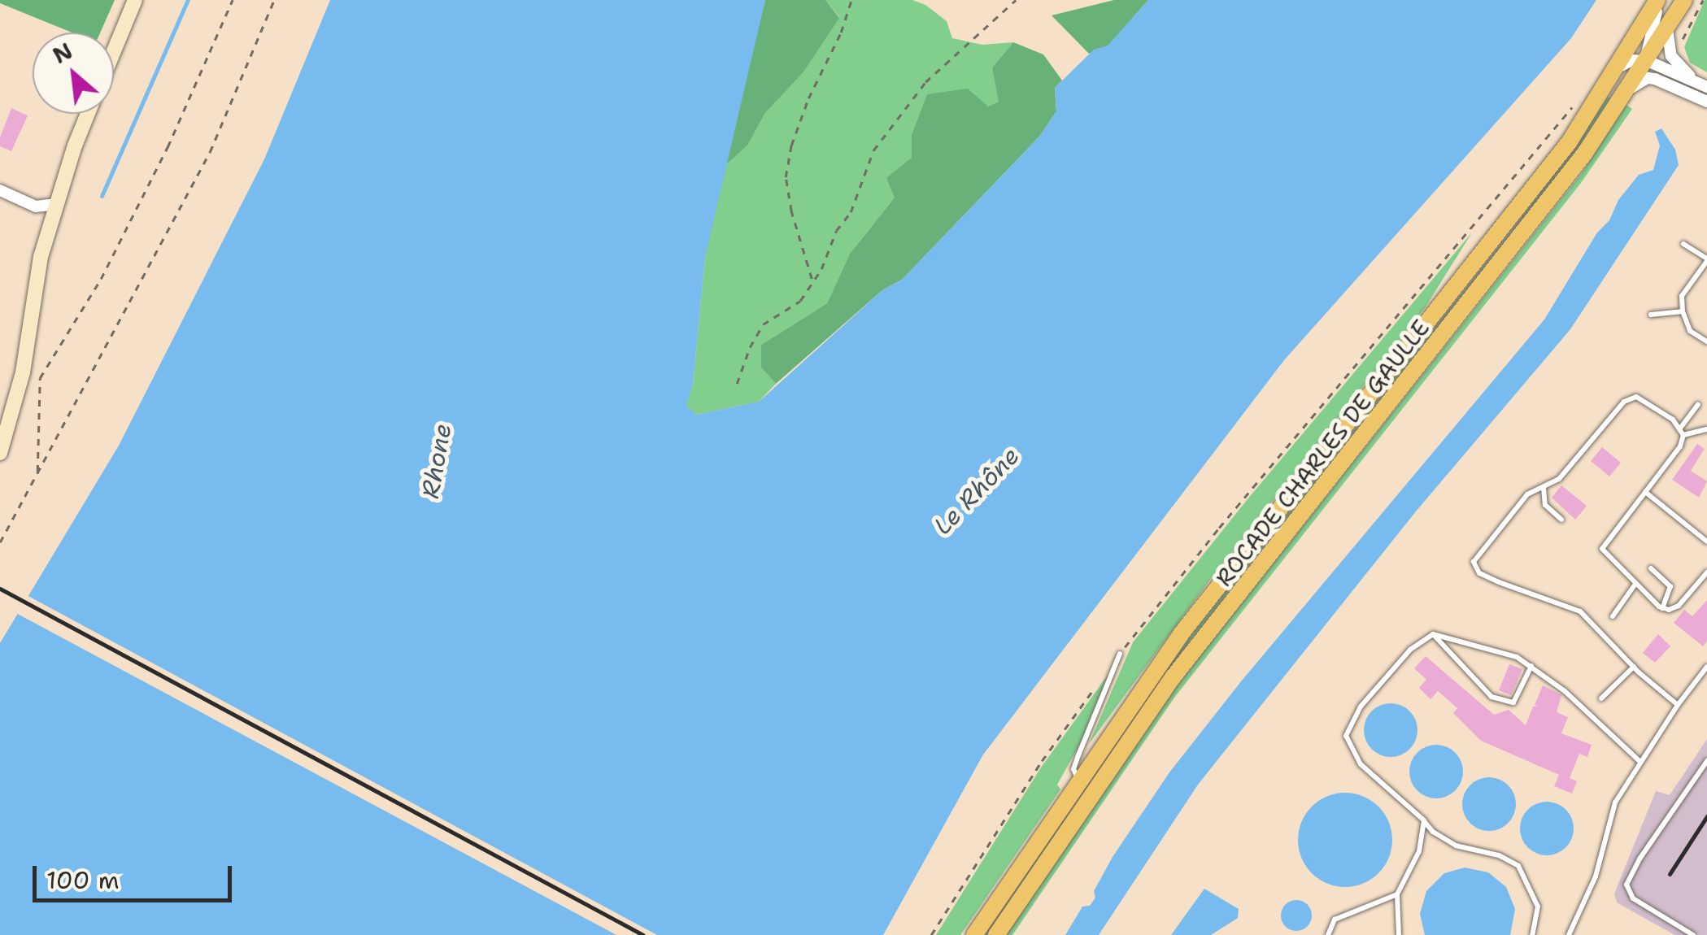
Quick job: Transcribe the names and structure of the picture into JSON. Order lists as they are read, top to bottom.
{
  "streets": {
    "main road": ["ROCADE CHARLES DE GAULLE"]
  },
  "water": ["Rhone", "Le Rhône"],
  "scale_bar": "100 m",
  "north": "top left"
}
